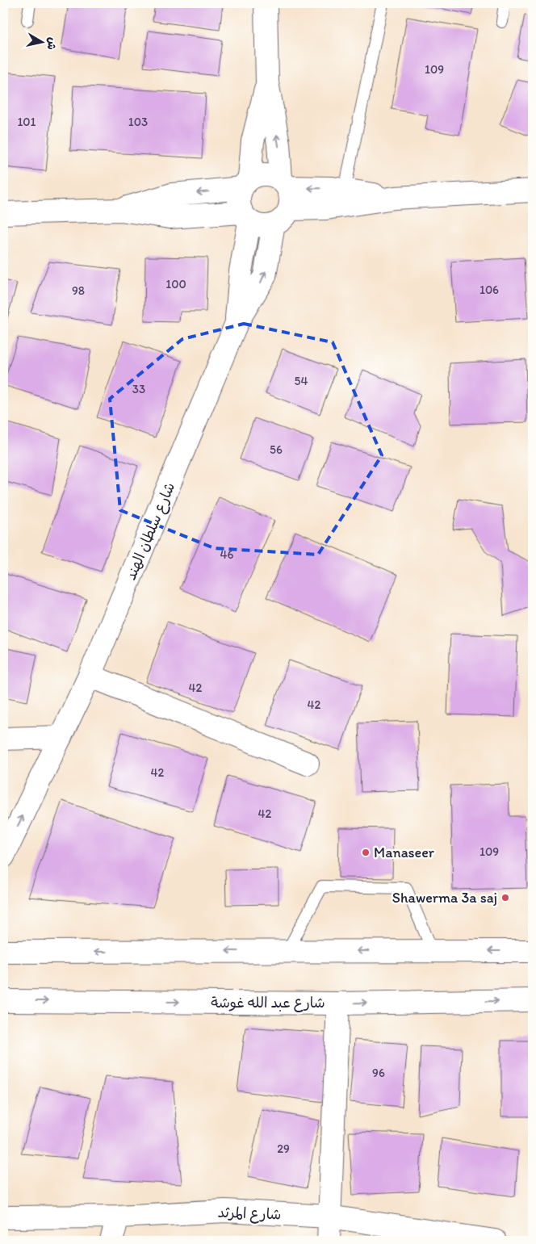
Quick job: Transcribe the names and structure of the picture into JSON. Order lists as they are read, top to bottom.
{
  "streets": {
    "street": ["شارع سلطان الهند", "شارع عبد الله غوشة", "شارع المرثد"]
  },
  "places": ["Manaseer", "Shawerma 3a saj"],
  "house_numbers": [
    "109",
    "101",
    "103",
    "100",
    "106",
    "98",
    "54",
    "33",
    "56",
    "46",
    "42",
    "42",
    "42",
    "42",
    "109",
    "96",
    "29"
  ],
  "north": "right"
}
